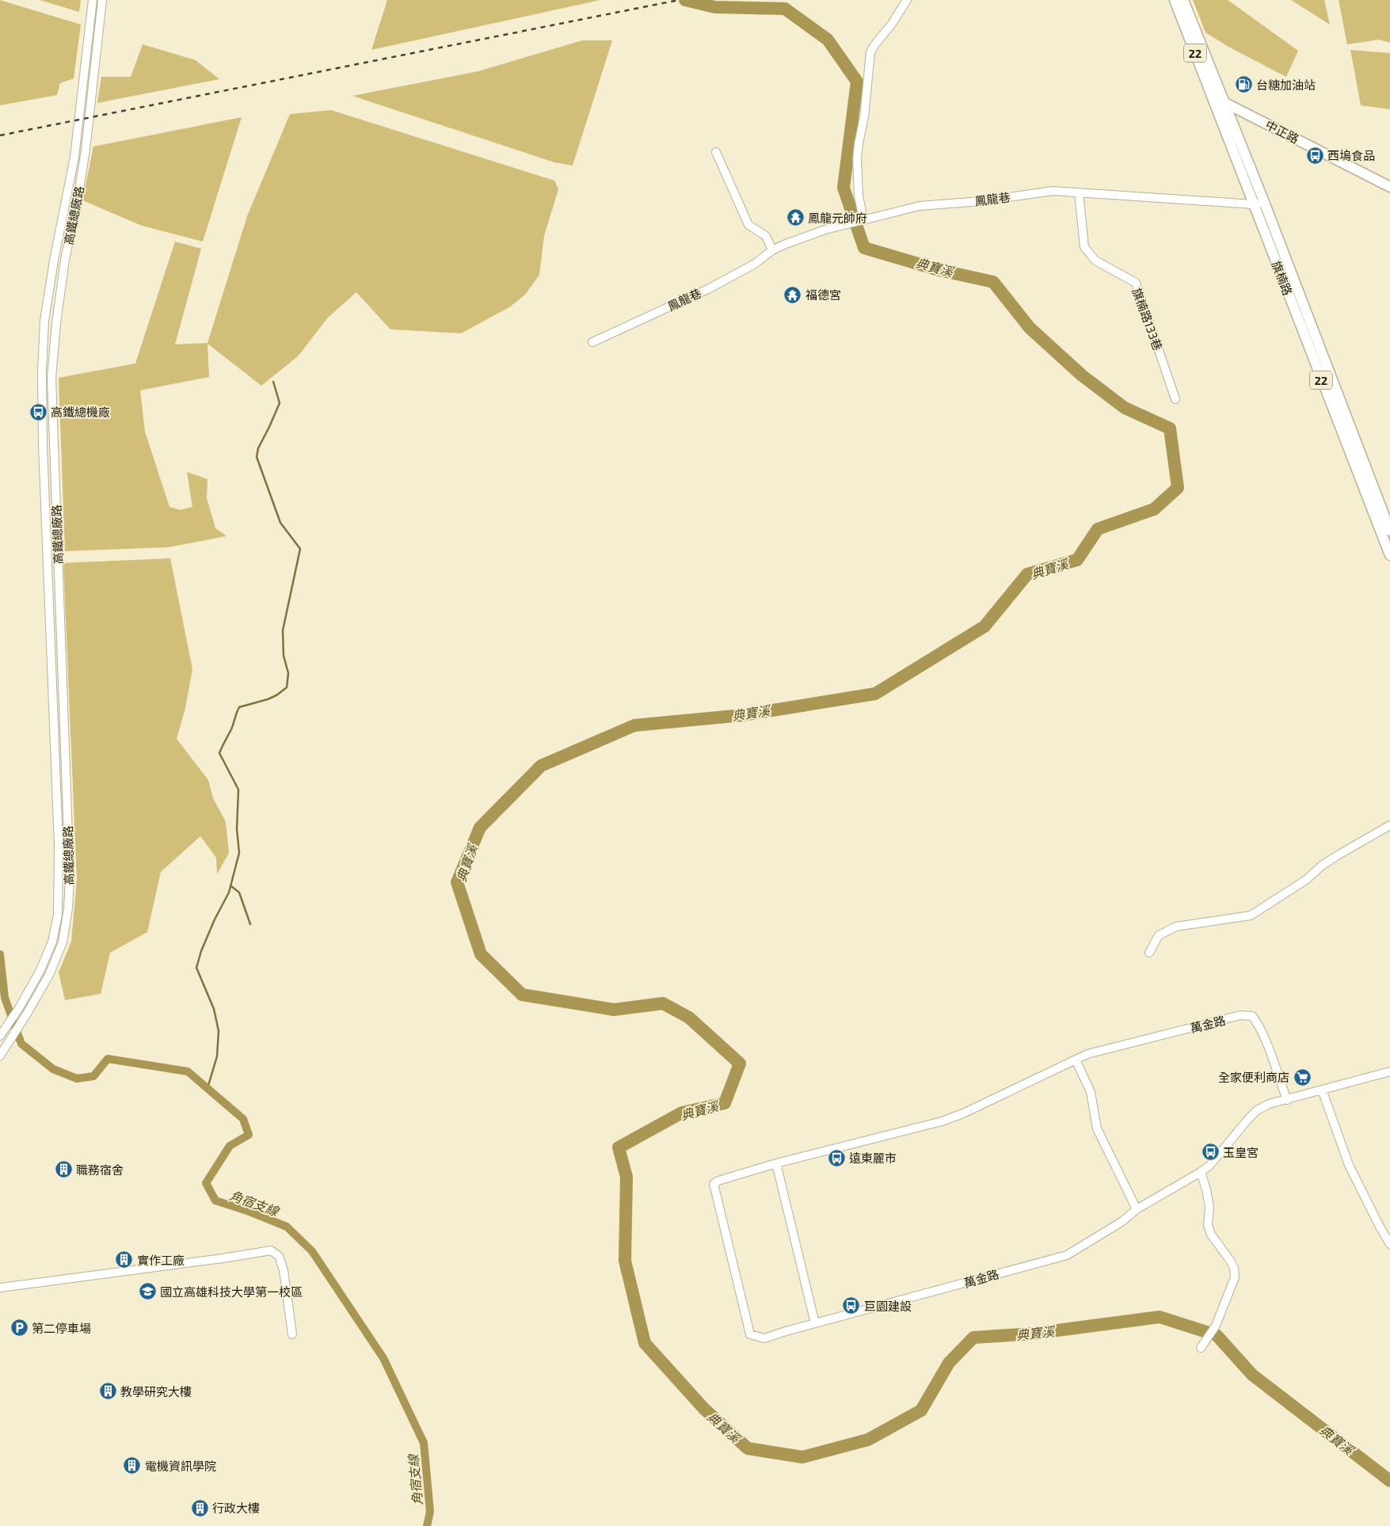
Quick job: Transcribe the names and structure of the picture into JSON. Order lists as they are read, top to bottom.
{
  "streets": {
    "main road": ["22", "中正路", "旗楠路"],
    "street": [
      "鳳龍巷",
      "高鐵總廠路",
      "旗楠路133巷",
      "萬金路"
    ]
  },
  "crossings": [
    ["中正路", "旗楠路"],
    ["鳳龍巷", "旗楠路133巷"]
  ],
  "water": ["典寶溪", "角宿支線"],
  "places": {
    "fuel station": ["台糖加油站"],
    "bus stop": [
      "西塢食品",
      "高鐵總機廠",
      "玉皇宮",
      "遠東麗市",
      "巨園建設"
    ],
    "temple": ["鳳龍元帥府", "福德宮"],
    "supermarket": ["全家便利商店"],
    "building": [
      "職務宿舍",
      "實作工廠",
      "教學研究大樓",
      "電機資訊學院",
      "行政大樓"
    ],
    "school or university": ["國立高雄科技大學第一校區"],
    "parking": ["第二停車場"]
  }
}
